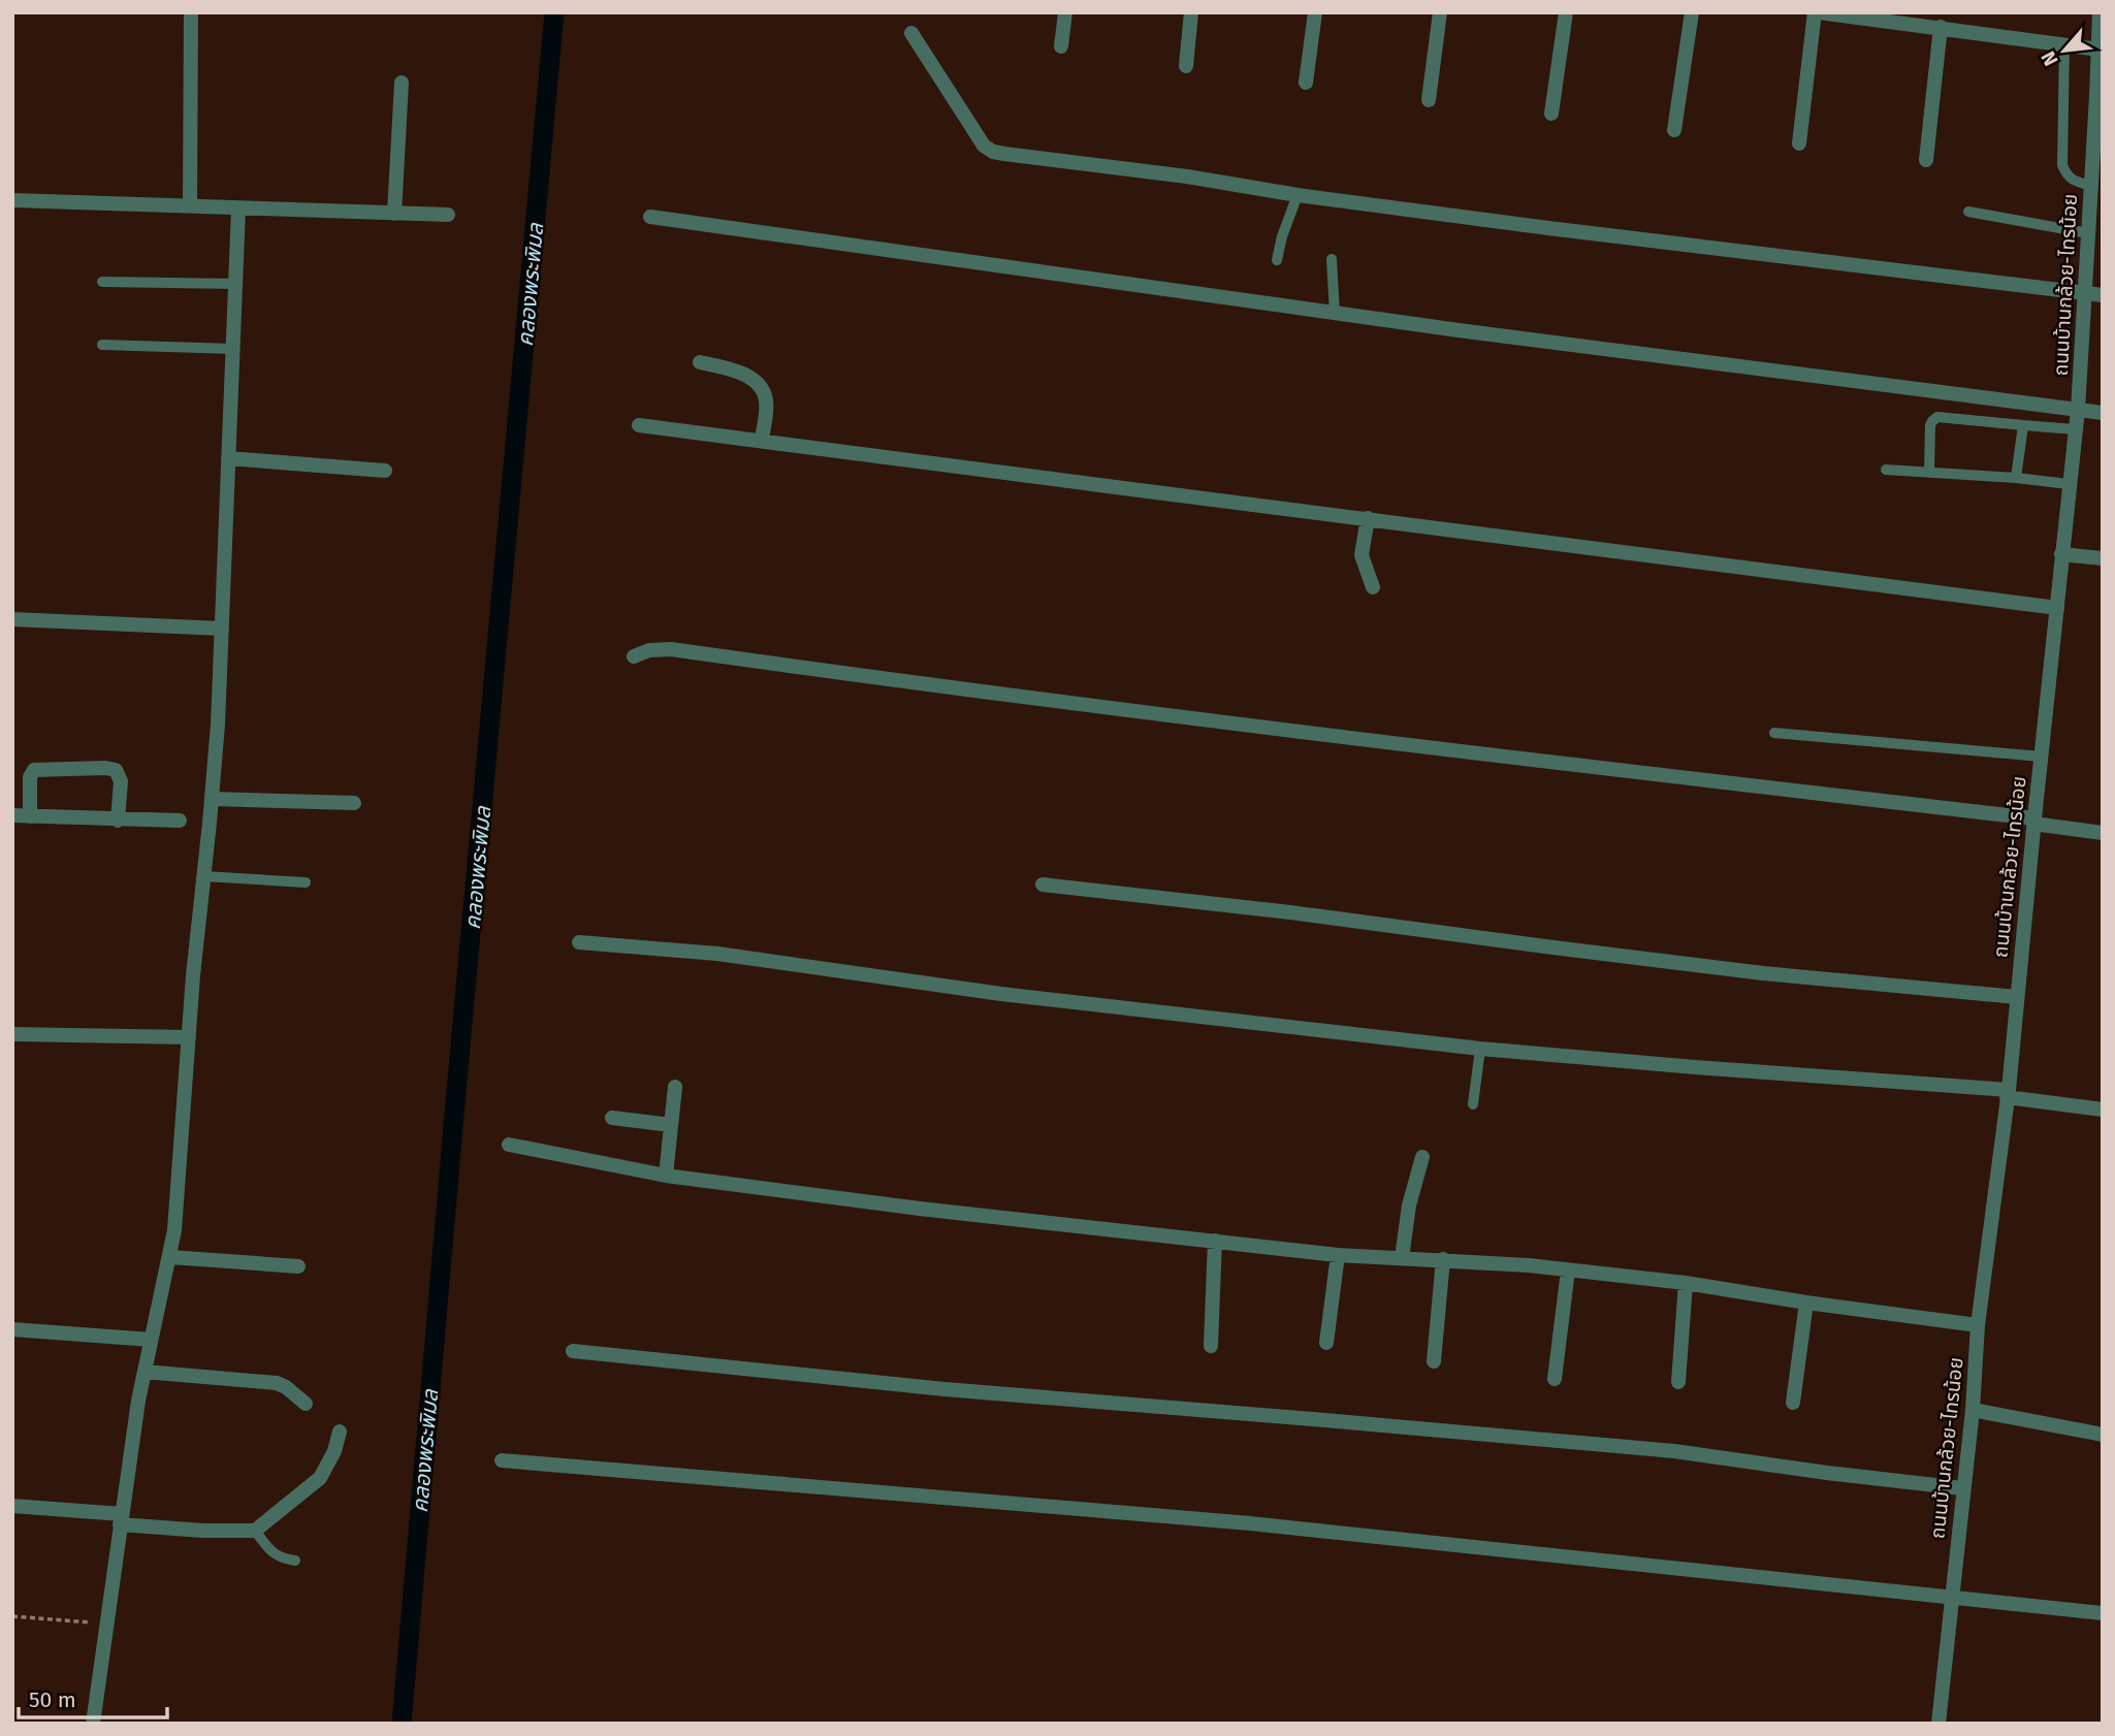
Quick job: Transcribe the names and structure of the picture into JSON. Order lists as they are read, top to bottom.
{
  "streets": {
    "street": ["ถนนบ้านกล้วย-ไทรน้อย"]
  },
  "water": ["คลองพระพิมล"],
  "scale_bar": "50 m",
  "north": "bottom left"
}
